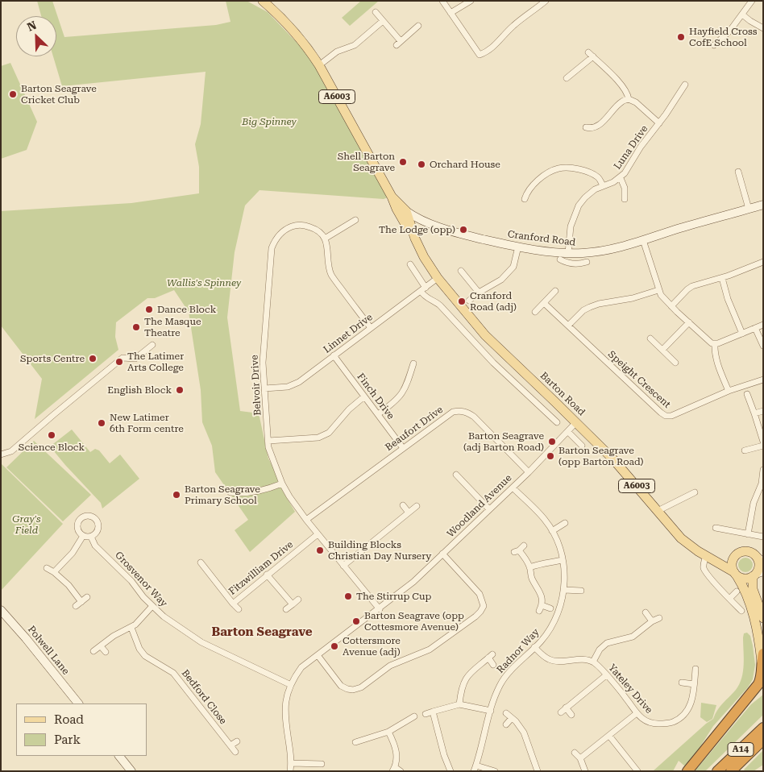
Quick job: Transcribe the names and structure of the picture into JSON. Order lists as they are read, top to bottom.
{
  "streets": {
    "highway": ["A14"],
    "main road": ["A6003", "Barton Road"],
    "street": [
      "Luna Drive",
      "Cranford Road",
      "Linnet Drive",
      "Speight Crescent",
      "Belvoir Drive",
      "Finch Drive",
      "Beaufort Drive",
      "Woodland Avenue",
      "Fitzwilliam Drive",
      "Grosvenor Way",
      "Polwell Lane",
      "Radnor Way",
      "Yateley Drive",
      "Bedford Close"
    ]
  },
  "crossings": [
    ["Luna Drive", "Cranford Road"],
    ["Cranford Road", "Barton Road"],
    ["Linnet Drive", "Belvoir Drive"],
    ["Linnet Drive", "Barton Road"],
    ["Linnet Drive", "Finch Drive"],
    ["Belvoir Drive", "Beaufort Drive"],
    ["Belvoir Drive", "Woodland Avenue"],
    ["Belvoir Drive", "Fitzwilliam Drive"],
    ["Barton Road", "Woodland Avenue"],
    ["Finch Drive", "Beaufort Drive"],
    ["Beaufort Drive", "Woodland Avenue"],
    ["Woodland Avenue", "Grosvenor Way"],
    ["Woodland Avenue", "Radnor Way"]
  ],
  "districts": ["Barton Seagrave"],
  "parks": ["Big Spinney", "Wallis's Spinney", "Gray's Field"],
  "places": [
    "Hayfield Cross CofE School",
    "Barton Seagrave Cricket Club",
    "Shell Barton Seagrave",
    "Orchard House",
    "The Lodge (opp)",
    "Cranford Road (adj)",
    "Dance Block",
    "The Masque Theatre",
    "Sports Centre",
    "The Latimer Arts College",
    "English Block",
    "New Latimer 6th Form centre",
    "Science Block",
    "Barton Seagrave (adj Barton Road)",
    "Barton Seagrave (opp Barton Road)",
    "Barton Seagrave Primary School",
    "Building Blocks Christian Day Nursery",
    "The Stirrup Cup",
    "Barton Seagrave (opp Cottesmore Avenue)",
    "Cottersmore Avenue (adj)"
  ],
  "legend": ["Road", "Park"],
  "north": "top left"
}
